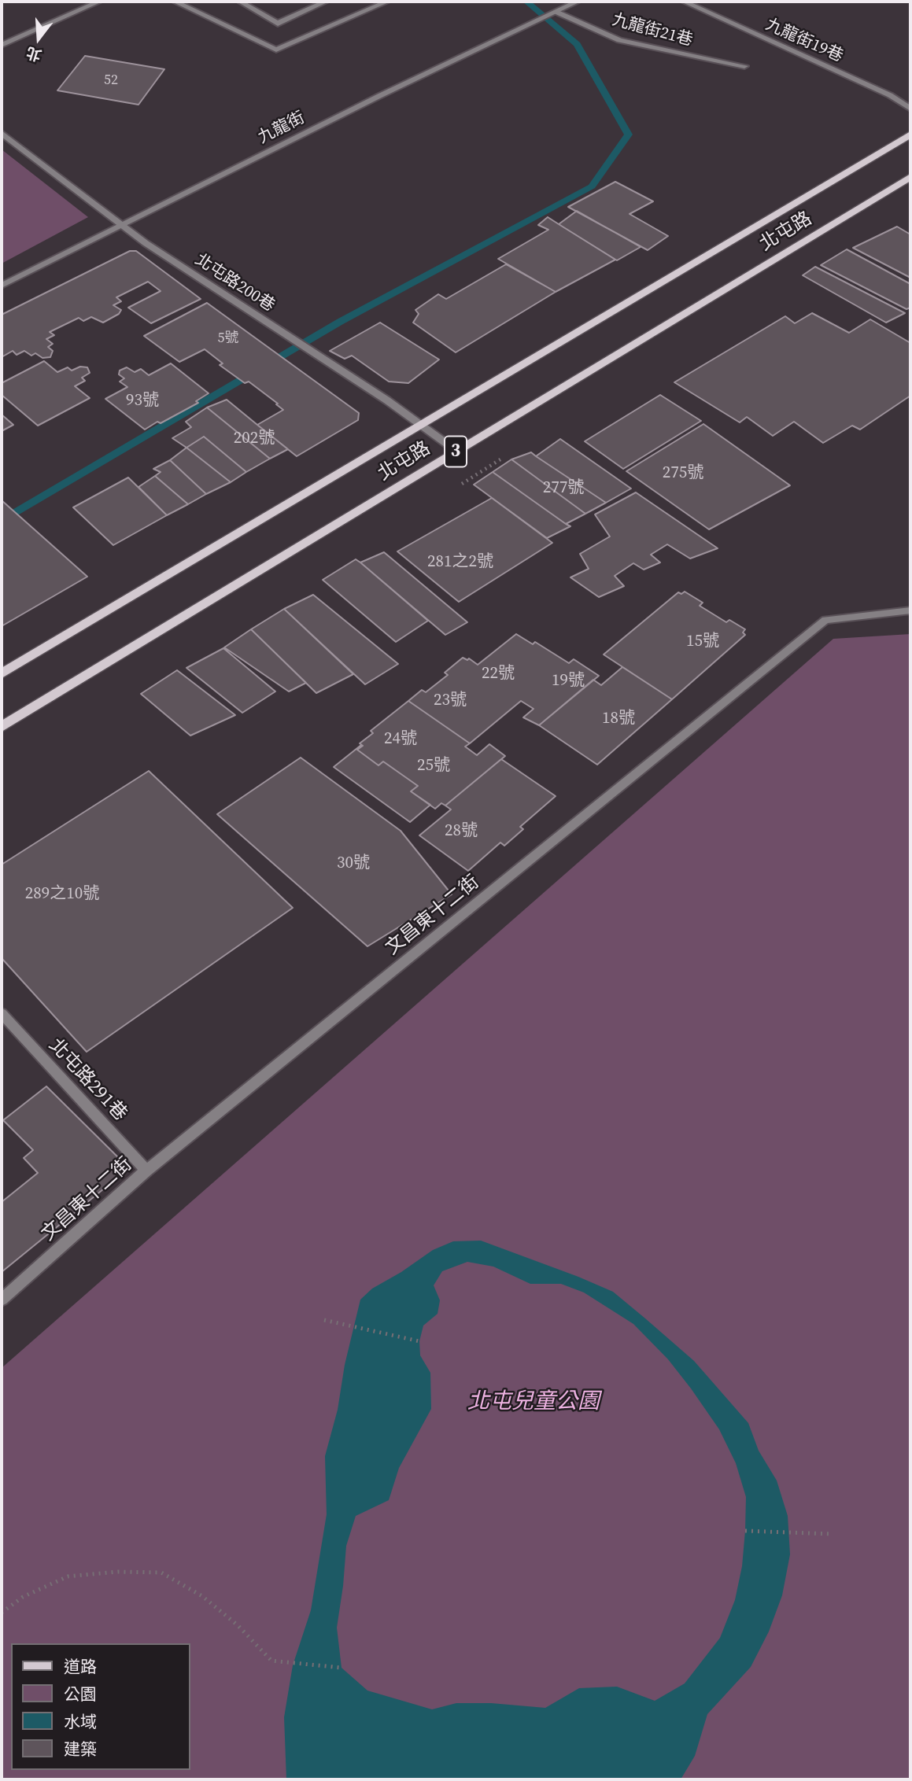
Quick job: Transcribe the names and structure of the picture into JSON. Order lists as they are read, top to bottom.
{
  "streets": {
    "main road": ["北屯路", "3"],
    "street": [
      "九龍街21巷",
      "九龍街19巷",
      "九龍街",
      "北屯路200巷",
      "文昌東十二街",
      "北屯路291巷"
    ]
  },
  "crossings": [
    ["九龍街21巷", "九龍街"],
    ["九龍街", "北屯路200巷"],
    ["北屯路", "北屯路200巷"],
    ["文昌東十二街", "北屯路291巷"]
  ],
  "parks": ["北屯兒童公園"],
  "house_numbers": [
    "52",
    "5號",
    "93號",
    "202號",
    "275號",
    "277號",
    "281之2號",
    "15號",
    "22號",
    "19號",
    "23號",
    "18號",
    "24號",
    "25號",
    "28號",
    "30號",
    "289之10號"
  ],
  "legend": [
    "道路",
    "公園",
    "水域",
    "建築"
  ],
  "north": "bottom"
}
